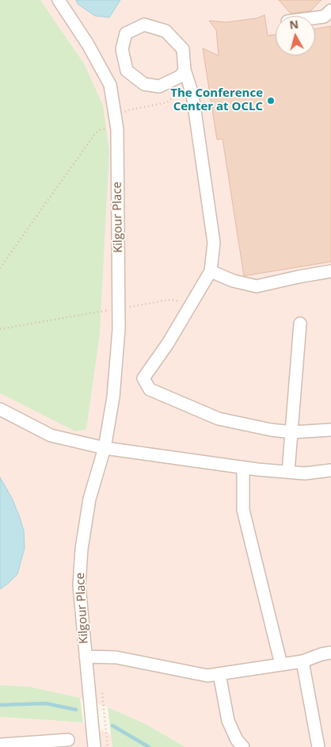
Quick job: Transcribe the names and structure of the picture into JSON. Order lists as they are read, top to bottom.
{
  "streets": {
    "street": ["Kilgour Place"]
  },
  "places": ["The Conference Center at OCLC"],
  "north": "top"
}
